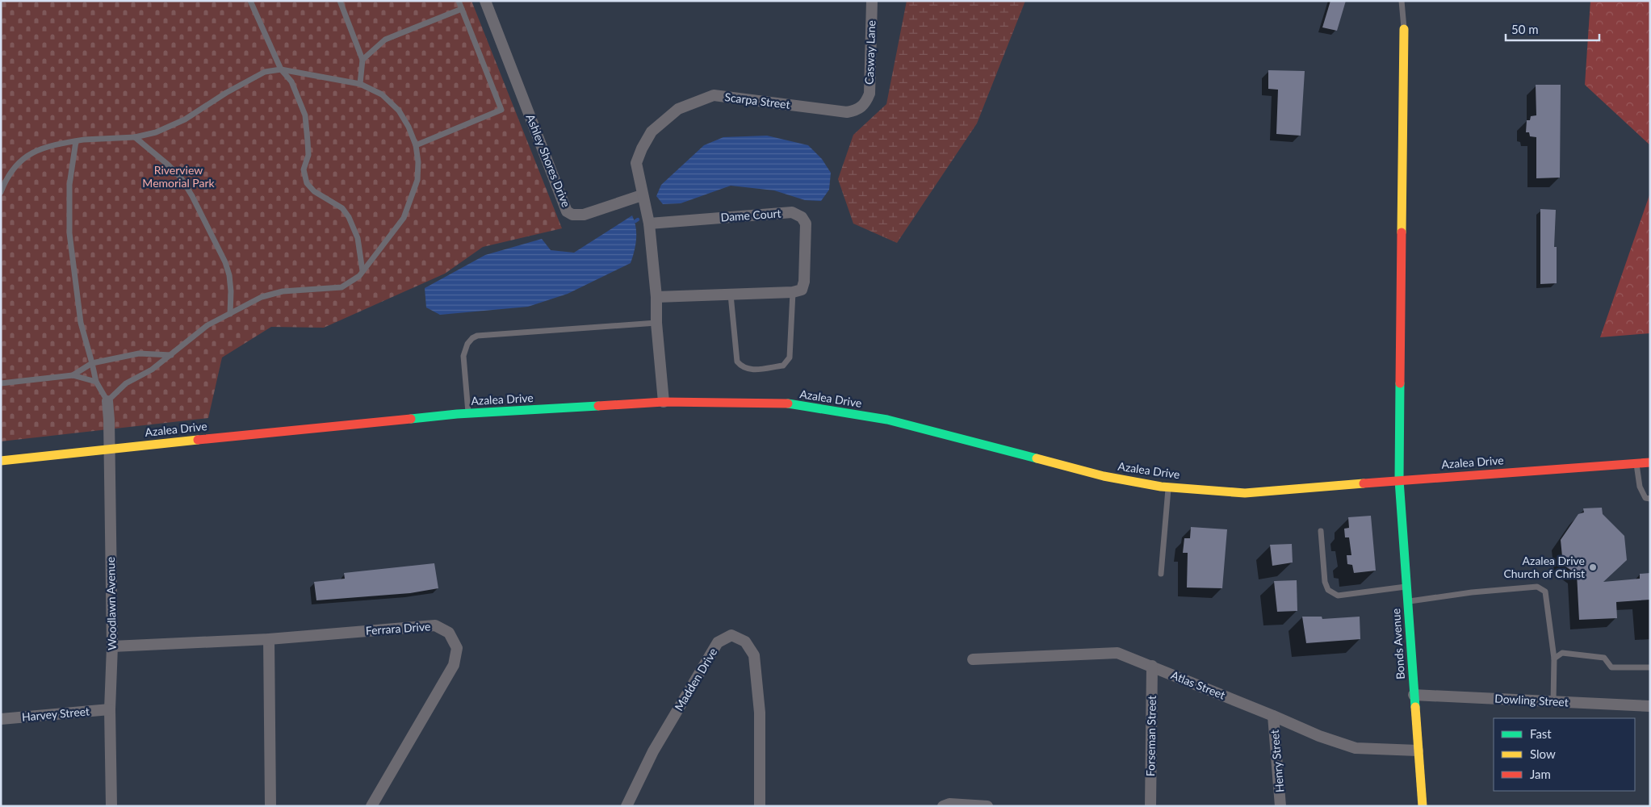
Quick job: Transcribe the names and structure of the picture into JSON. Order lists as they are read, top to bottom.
{
  "streets": {
    "street": [
      "Casway Lane",
      "Scarpa Street",
      "Ashley Shores Drive",
      "Dame Court",
      "Azalea Drive",
      "Woodlawn Avenue",
      "Ferrara Drive",
      "Bonds Avenue",
      "Madden Drive",
      "Atlas Street",
      "Dowling Street",
      "Harvey Street",
      "Forseman Street",
      "Henry Street"
    ]
  },
  "crossings": [
    ["Casway Lane", "Scarpa Street"],
    ["Scarpa Street", "Ashley Shores Drive"],
    ["Azalea Drive", "Woodlawn Avenue"],
    ["Azalea Drive", "Bonds Avenue"],
    ["Woodlawn Avenue", "Ferrara Drive"],
    ["Woodlawn Avenue", "Harvey Street"],
    ["Bonds Avenue", "Atlas Street"],
    ["Bonds Avenue", "Dowling Street"],
    ["Atlas Street", "Forseman Street"],
    ["Atlas Street", "Henry Street"]
  ],
  "parks": ["Riverview Memorial Park"],
  "places": ["Azalea Drive Church of Christ"],
  "legend": ["Fast", "Slow", "Jam"],
  "scale_bar": "50 m"
}
